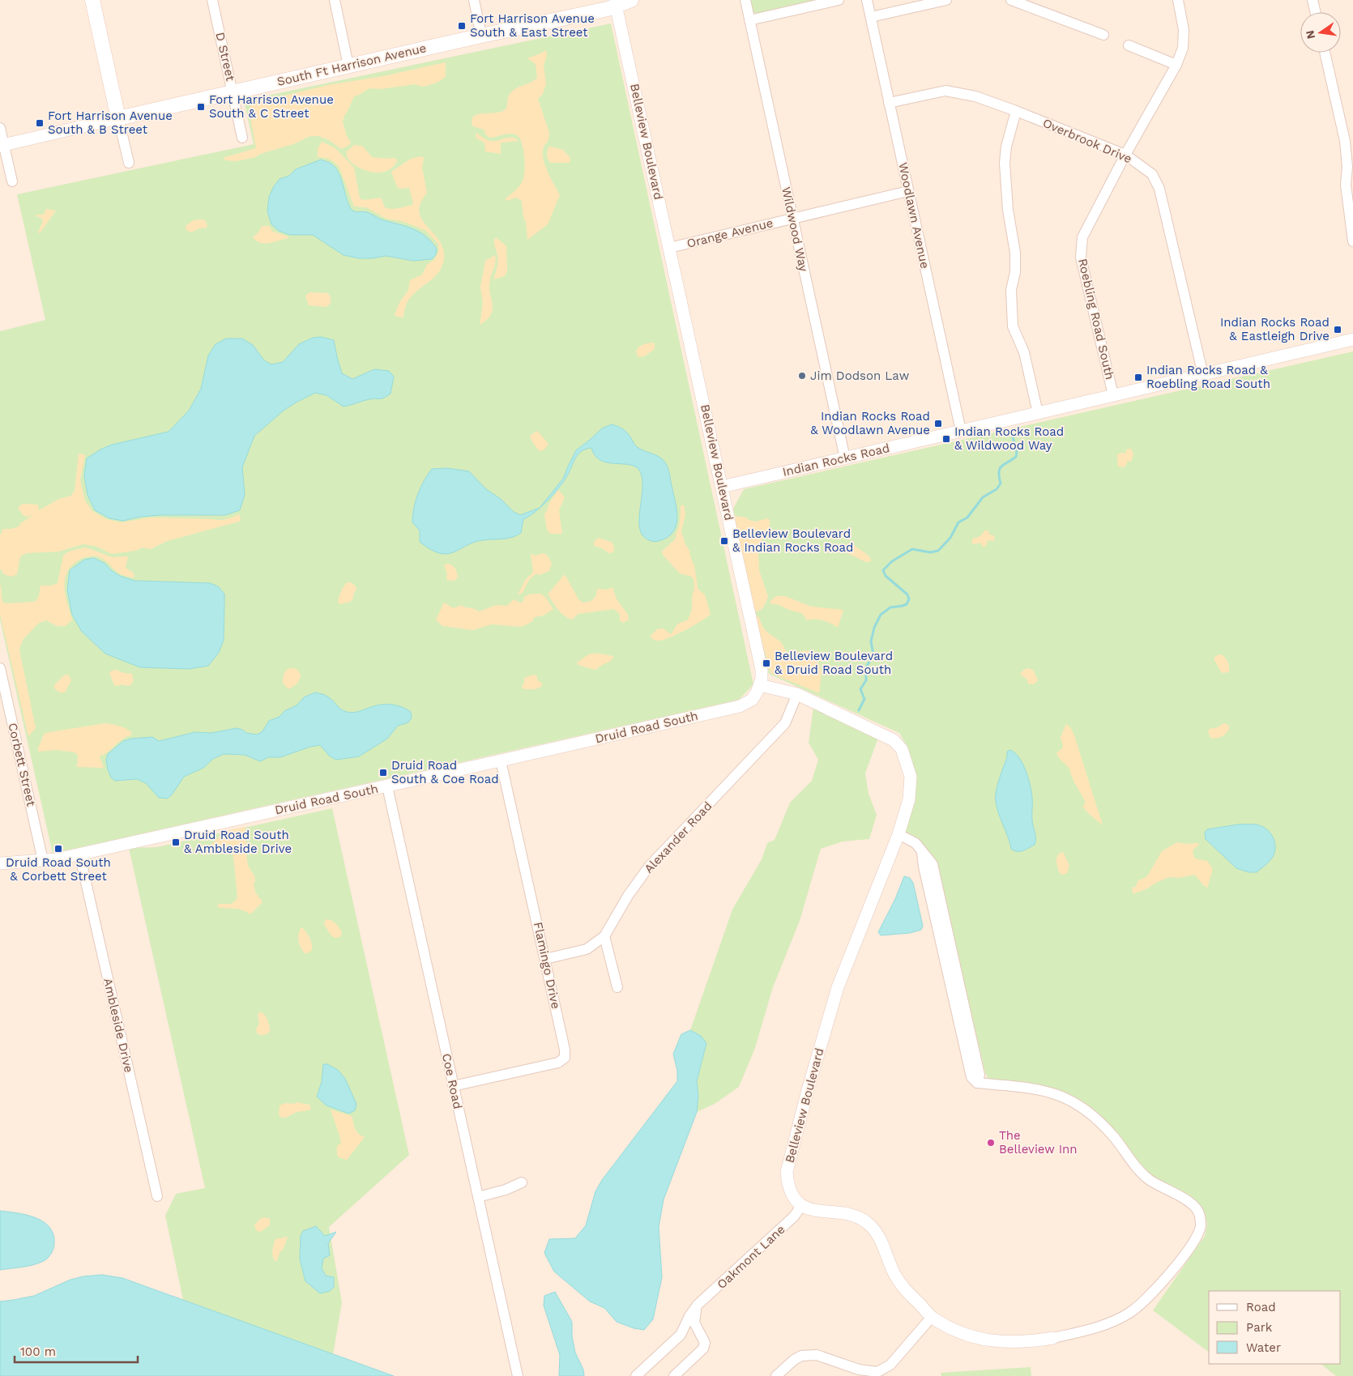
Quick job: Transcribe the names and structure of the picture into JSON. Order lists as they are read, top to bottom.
{
  "streets": {
    "main road": ["South Ft Harrison Avenue"],
    "street": [
      "D Street",
      "Overbrook Drive",
      "Belleview Boulevard",
      "Woodlawn Avenue",
      "Wildwood Way",
      "Orange Avenue",
      "Roebling Road South",
      "Indian Rocks Road",
      "Druid Road South",
      "Corbett Street",
      "Alexander Road",
      "Flamingo Drive",
      "Ambleside Drive",
      "Coe Road",
      "Oakmont Lane"
    ]
  },
  "crossings": [
    ["D Street", "South Ft Harrison Avenue"],
    ["South Ft Harrison Avenue", "Belleview Boulevard"],
    ["Overbrook Drive", "Woodlawn Avenue"],
    ["Overbrook Drive", "Roebling Road South"],
    ["Overbrook Drive", "Indian Rocks Road"],
    ["Belleview Boulevard", "Orange Avenue"],
    ["Belleview Boulevard", "Indian Rocks Road"],
    ["Belleview Boulevard", "Druid Road South"],
    ["Belleview Boulevard", "Alexander Road"],
    ["Belleview Boulevard", "Oakmont Lane"],
    ["Woodlawn Avenue", "Orange Avenue"],
    ["Woodlawn Avenue", "Indian Rocks Road"],
    ["Wildwood Way", "Orange Avenue"],
    ["Wildwood Way", "Indian Rocks Road"],
    ["Roebling Road South", "Indian Rocks Road"],
    ["Druid Road South", "Corbett Street"],
    ["Druid Road South", "Flamingo Drive"],
    ["Druid Road South", "Ambleside Drive"],
    ["Druid Road South", "Coe Road"],
    ["Alexander Road", "Flamingo Drive"],
    ["Flamingo Drive", "Coe Road"]
  ],
  "places": {
    "transit": [
      "Fort Harrison Avenue South & East Street",
      "Fort Harrison Avenue South & C Street",
      "Fort Harrison Avenue South & B Street",
      "Indian Rocks Road & Eastleigh Drive",
      "Indian Rocks Road & Roebling Road South",
      "Indian Rocks Road & Woodlawn Avenue",
      "Indian Rocks Road & Wildwood Way",
      "Belleview Boulevard & Indian Rocks Road",
      "Belleview Boulevard & Druid Road South",
      "Druid Road South & Coe Road",
      "Druid Road South & Ambleside Drive",
      "Druid Road South & Corbett Street"
    ],
    "other": ["Jim Dodson Law", "The Belleview Inn"]
  },
  "legend": ["Road", "Park", "Water"],
  "scale_bar": "100 m",
  "north": "left"
}
